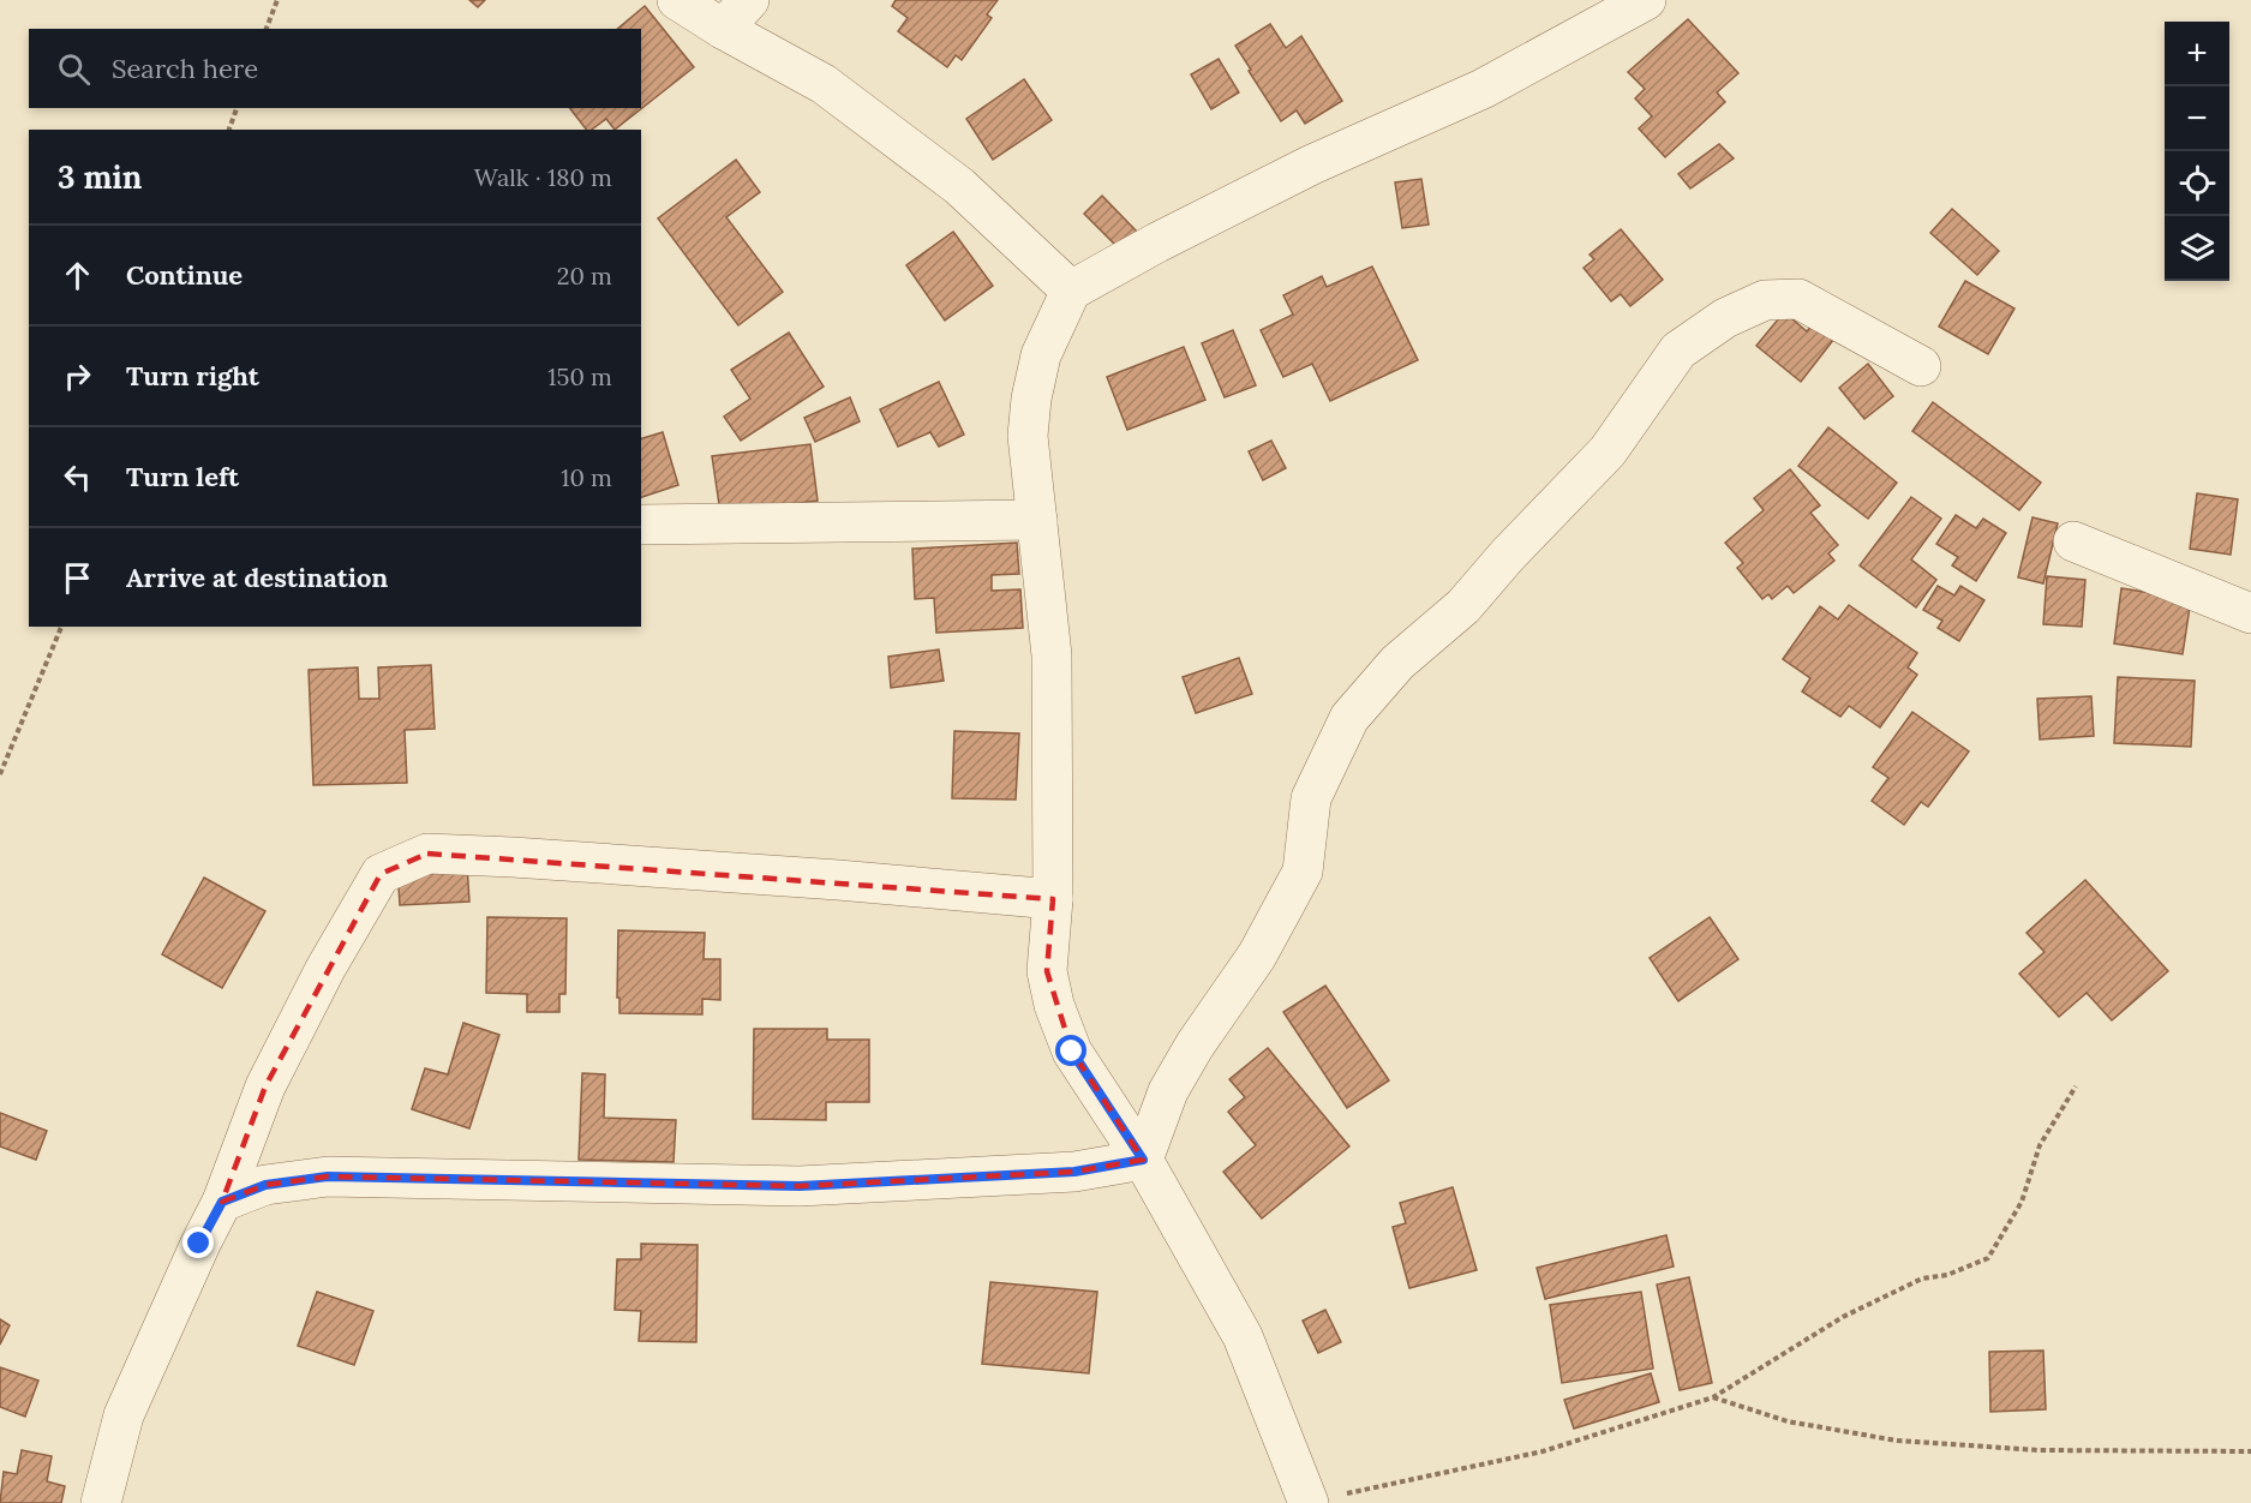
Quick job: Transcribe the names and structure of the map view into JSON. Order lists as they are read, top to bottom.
{
  "page": {
    "map_buttons": ["+", "−"],
    "search": "Search here",
    "heading": ["3 min", "Walk · 180 m"],
    "list": [
      ["Continue", "20 m"],
      ["Turn right", "150 m"],
      ["Turn left", "10 m"],
      "Arrive at destination"
    ]
  }
}
